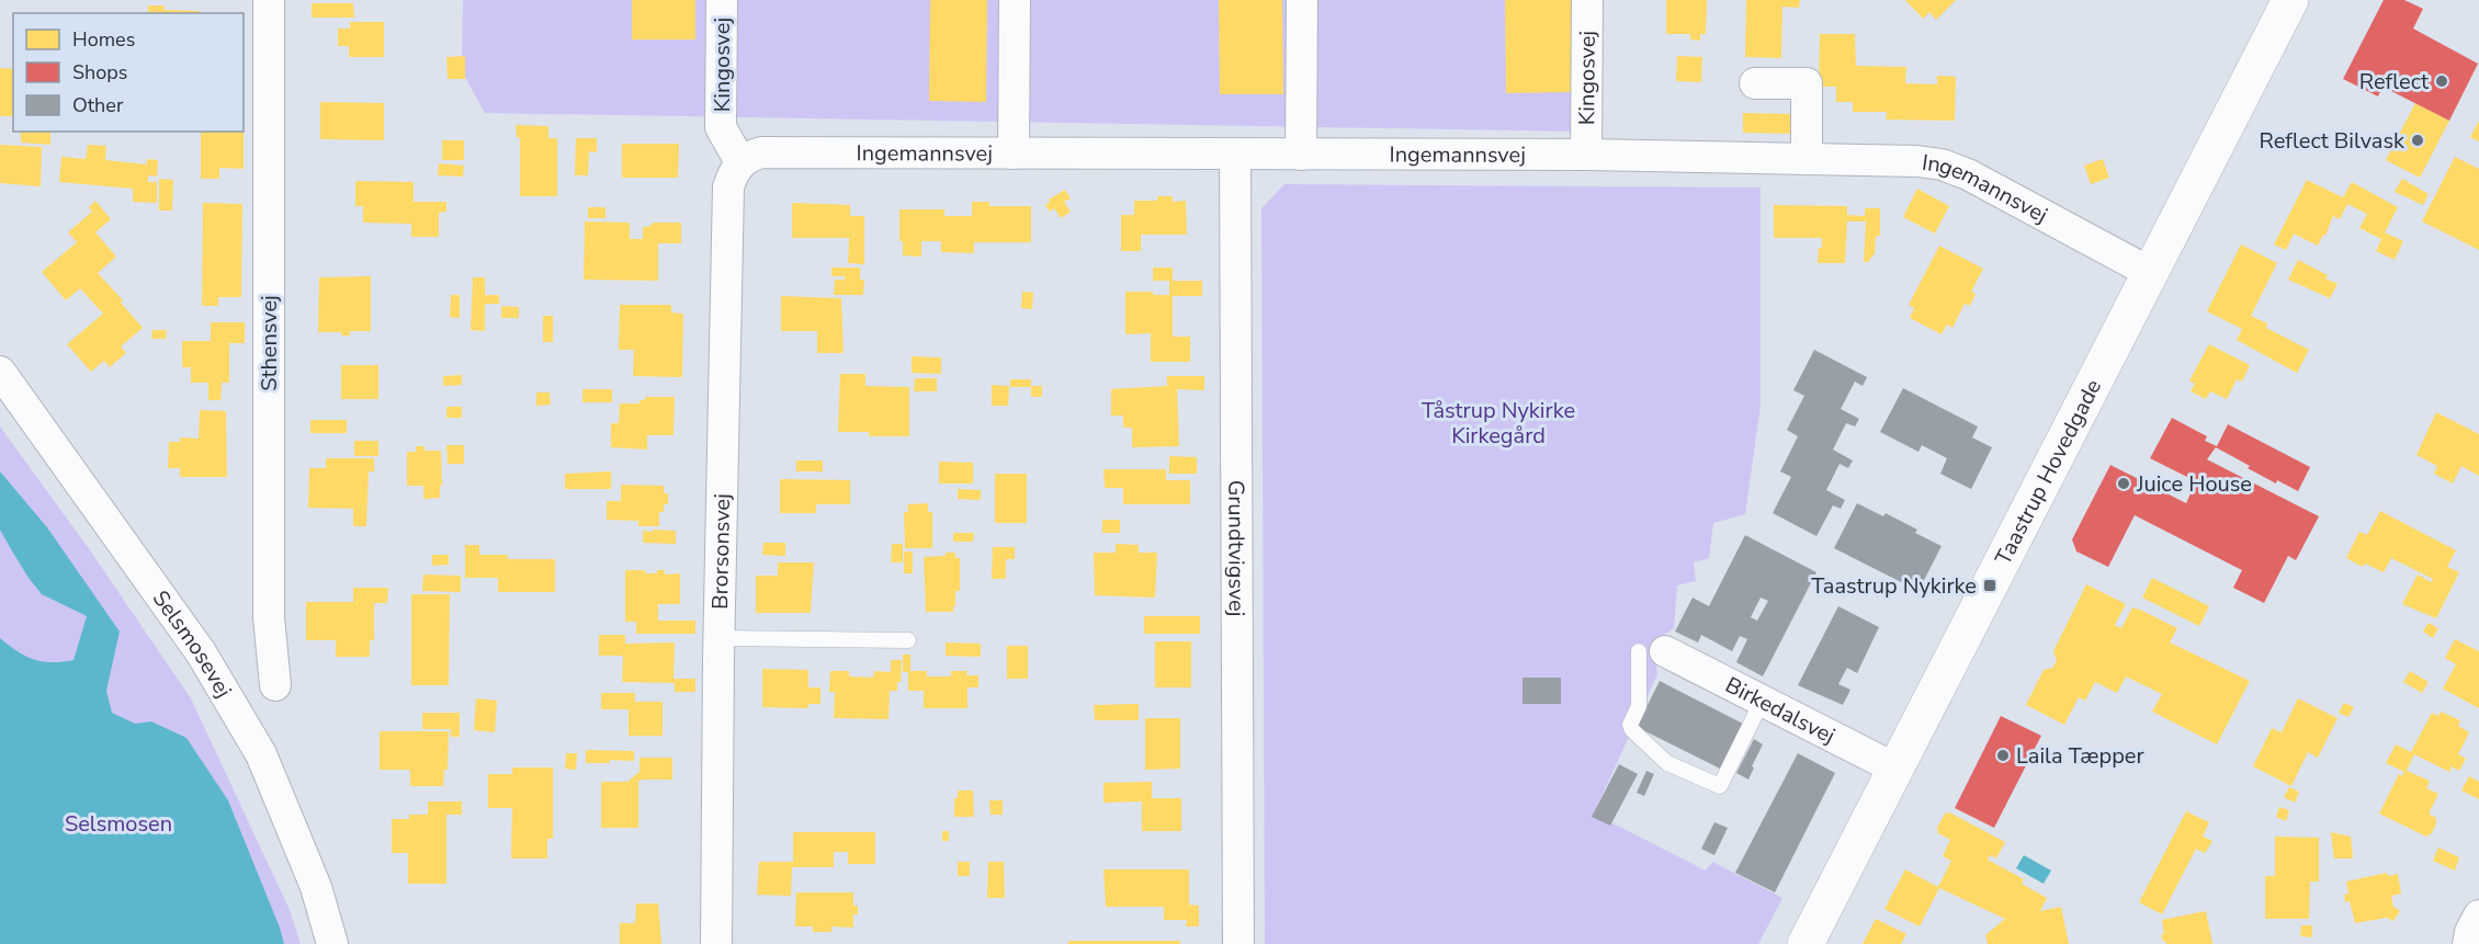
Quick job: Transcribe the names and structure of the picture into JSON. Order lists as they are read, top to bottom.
{
  "streets": {
    "street": [
      "Kingosvej",
      "Ingemannsvej",
      "Sthensvej",
      "Taastrup Hovedgade",
      "Grundtvigsvej",
      "Brorsonsvej",
      "Selsmosevej",
      "Birkedalsvej"
    ]
  },
  "crossings": [
    ["Kingosvej", "Ingemannsvej"],
    ["Kingosvej", "Brorsonsvej"],
    ["Ingemannsvej", "Taastrup Hovedgade"],
    ["Ingemannsvej", "Grundtvigsvej"],
    ["Ingemannsvej", "Brorsonsvej"],
    ["Taastrup Hovedgade", "Birkedalsvej"]
  ],
  "parks": ["Tåstrup Nykirke Kirkegård", "Selsmosen"],
  "places": {
    "other": [
      "Reflect",
      "Reflect Bilvask",
      "Juice House",
      "Laila Tæpper"
    ],
    "transit": ["Taastrup Nykirke"]
  },
  "legend": ["Homes", "Shops", "Other"]
}
